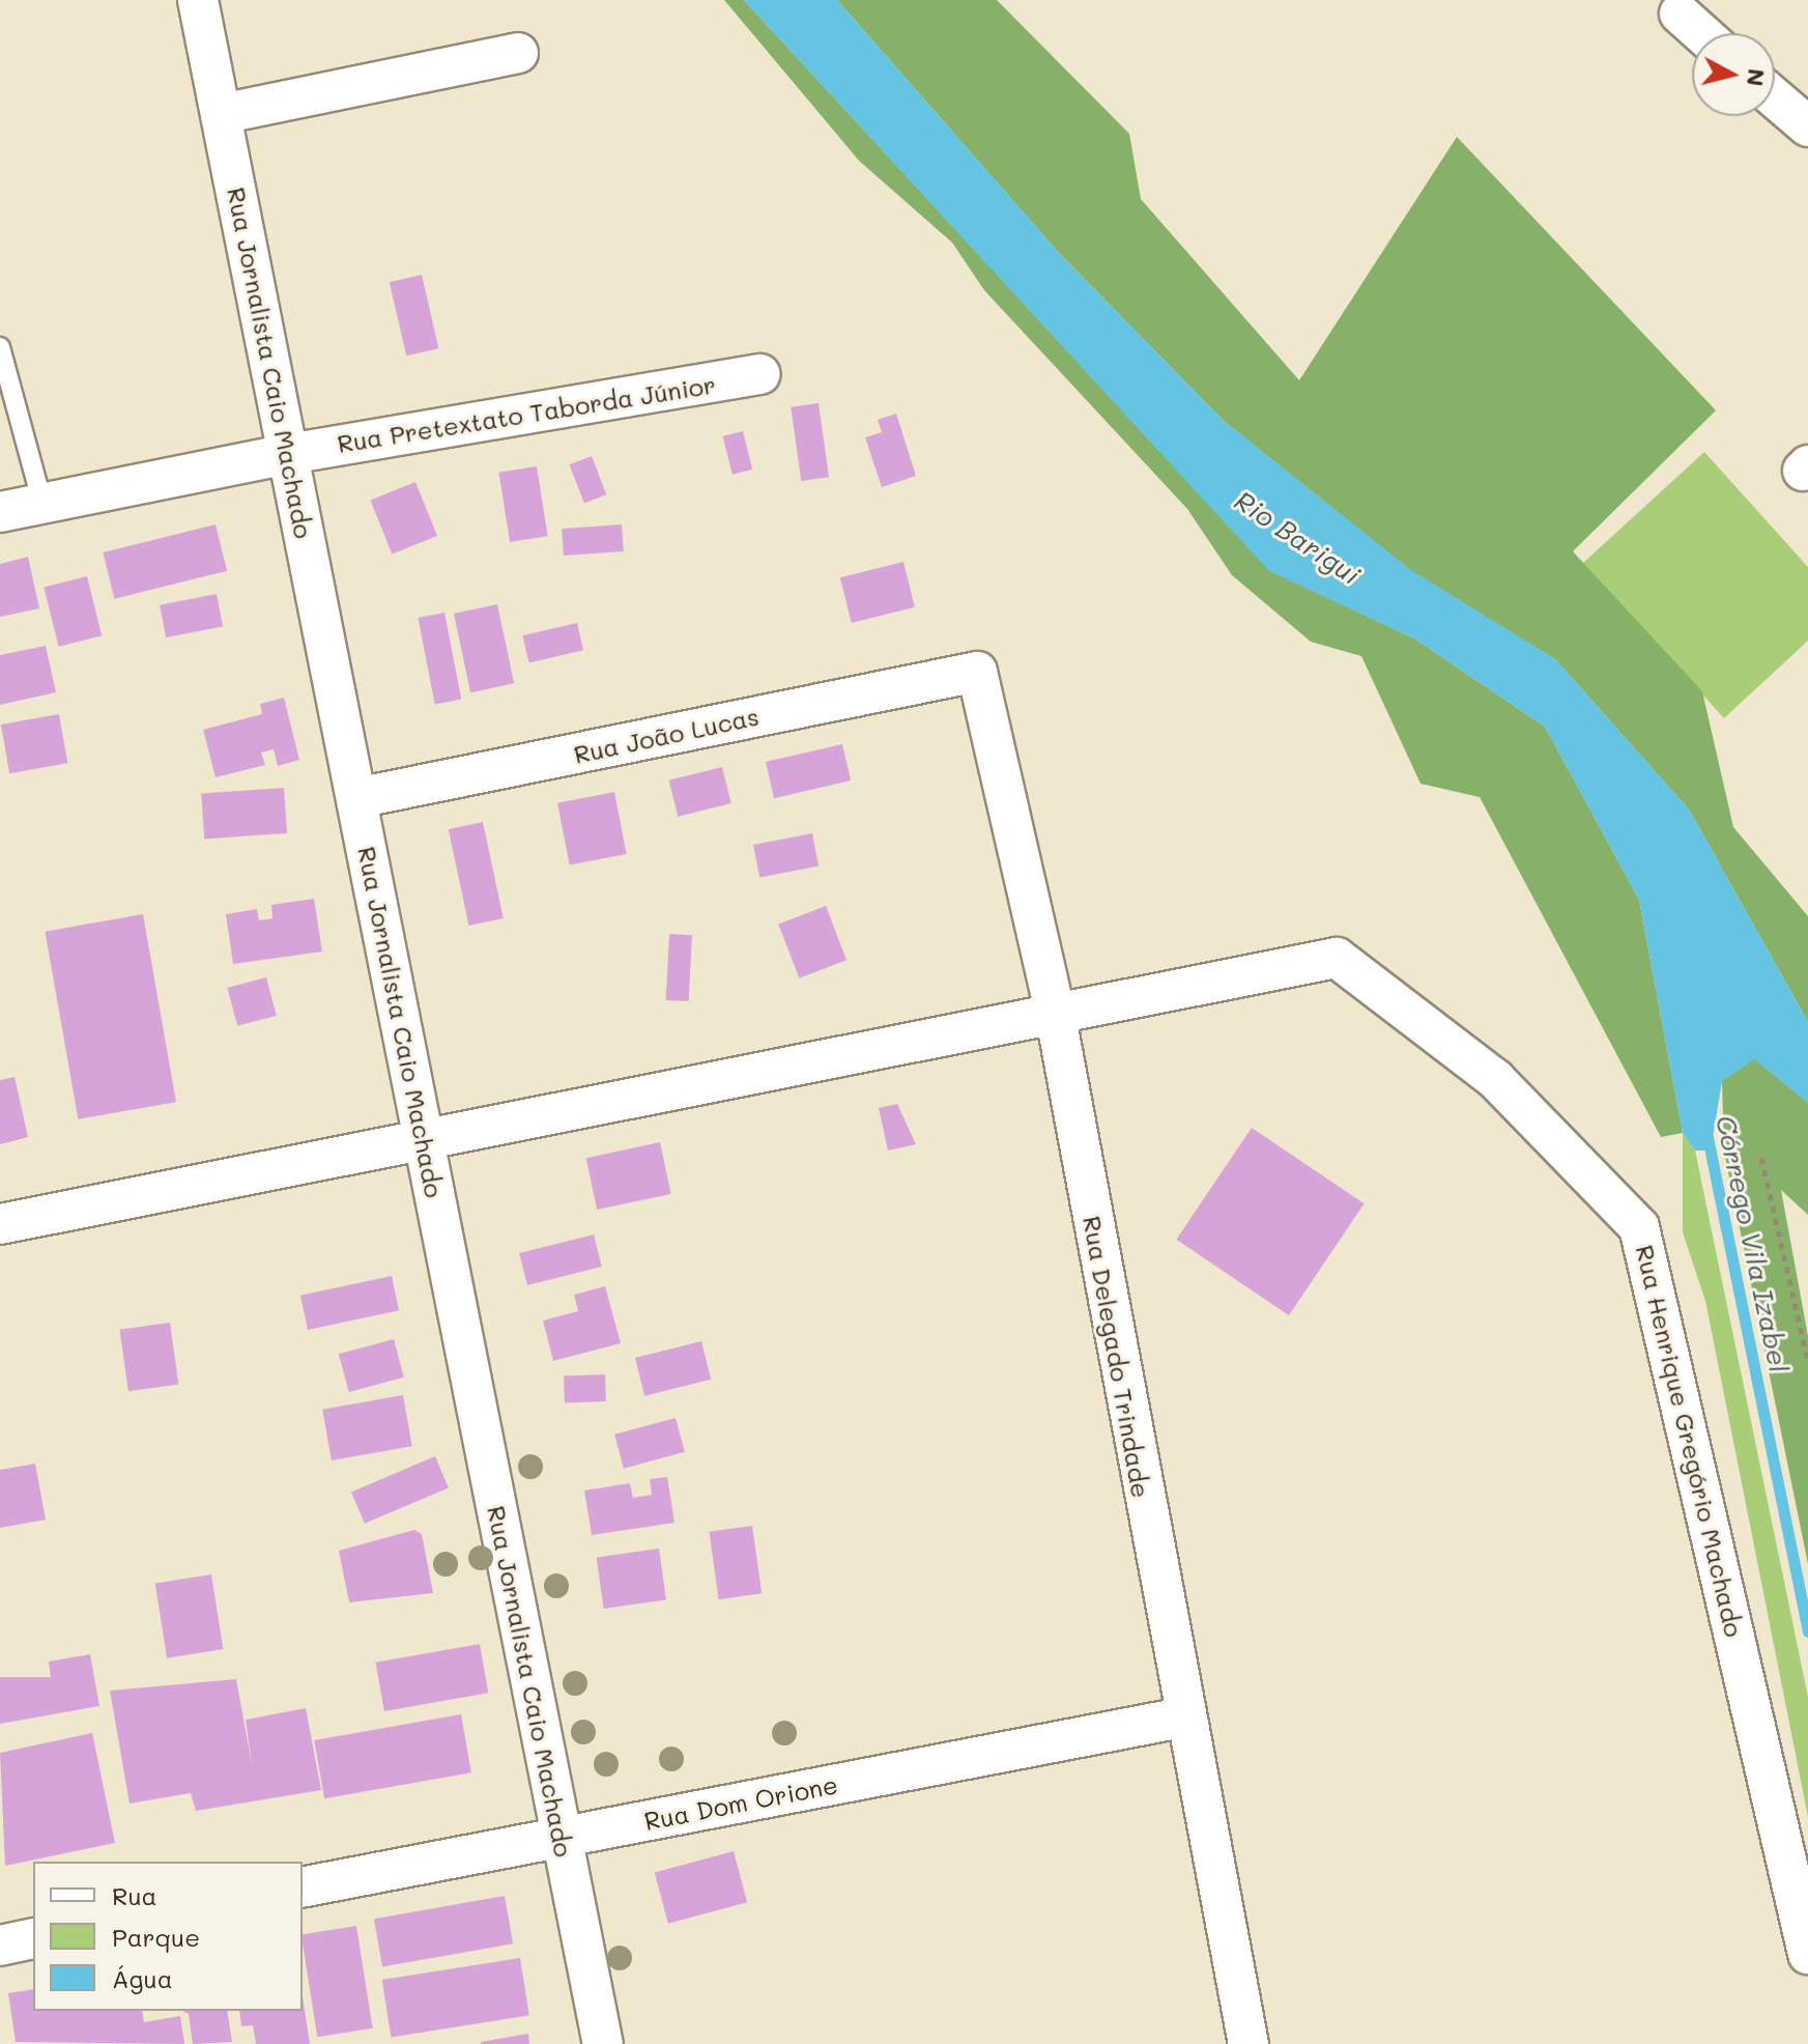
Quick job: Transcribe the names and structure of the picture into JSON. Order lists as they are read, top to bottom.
{
  "streets": {
    "street": [
      "Rua Jornalista Caio Machado",
      "Rua Pretextato Taborda Júnior",
      "Rua João Lucas",
      "Rua Delegado Trindade",
      "Rua Henrique Gregório Machado",
      "Rua Dom Orione"
    ]
  },
  "crossings": [
    ["Rua Jornalista Caio Machado", "Rua Pretextato Taborda Júnior"],
    ["Rua Jornalista Caio Machado", "Rua João Lucas"],
    ["Rua Jornalista Caio Machado", "Rua Dom Orione"],
    ["Rua João Lucas", "Rua Delegado Trindade"],
    ["Rua Delegado Trindade", "Rua Henrique Gregório Machado"],
    ["Rua Delegado Trindade", "Rua Dom Orione"]
  ],
  "water": ["Rio Barigui", "Córrego Vila Izabel"],
  "legend": ["Rua", "Parque", "Água"],
  "north": "right"
}
